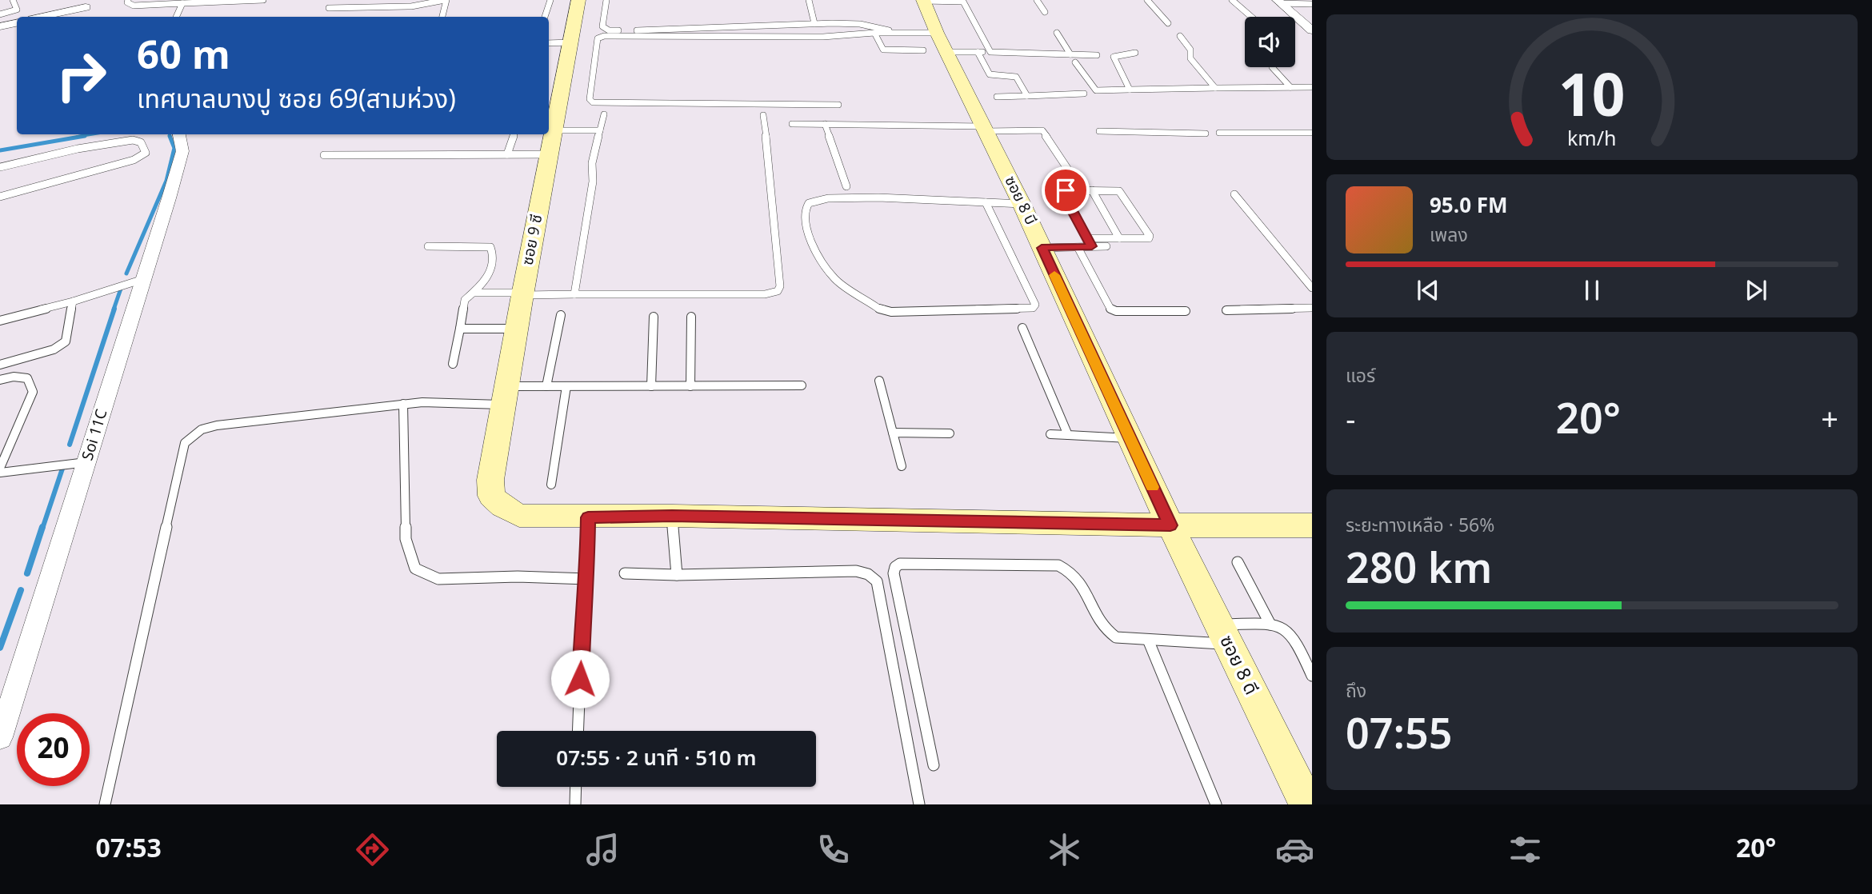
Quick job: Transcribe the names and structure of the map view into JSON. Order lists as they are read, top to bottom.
{
  "streets": {
    "street": [
      "ซอย 8 บี",
      "ซอย 9 ซี",
      "Soi 11C",
      "ซอย 8 ดี"
    ]
  },
  "crossings": [
    ["ซอย 8 บี", "ซอย 8 ดี"]
  ],
  "page": {
    "turn": ["60 m", "เทศบาลบางปู ซอย 69(สามห่วง)"],
    "song": ["95.0 FM", "เพลง"],
    "tile": [
      "แอร์",
      ["ระยะทางเหลือ · 56%", "280 km"],
      ["ถึง", "07:55"]
    ],
    "heat": ["−", "20°", "+"],
    "limit": "20",
    "trip": "07:55 · 2 นาที · 510 m",
    "tabs": ["07:53", "20°"],
    "gauge": ["10", "km/h"]
  }
}
